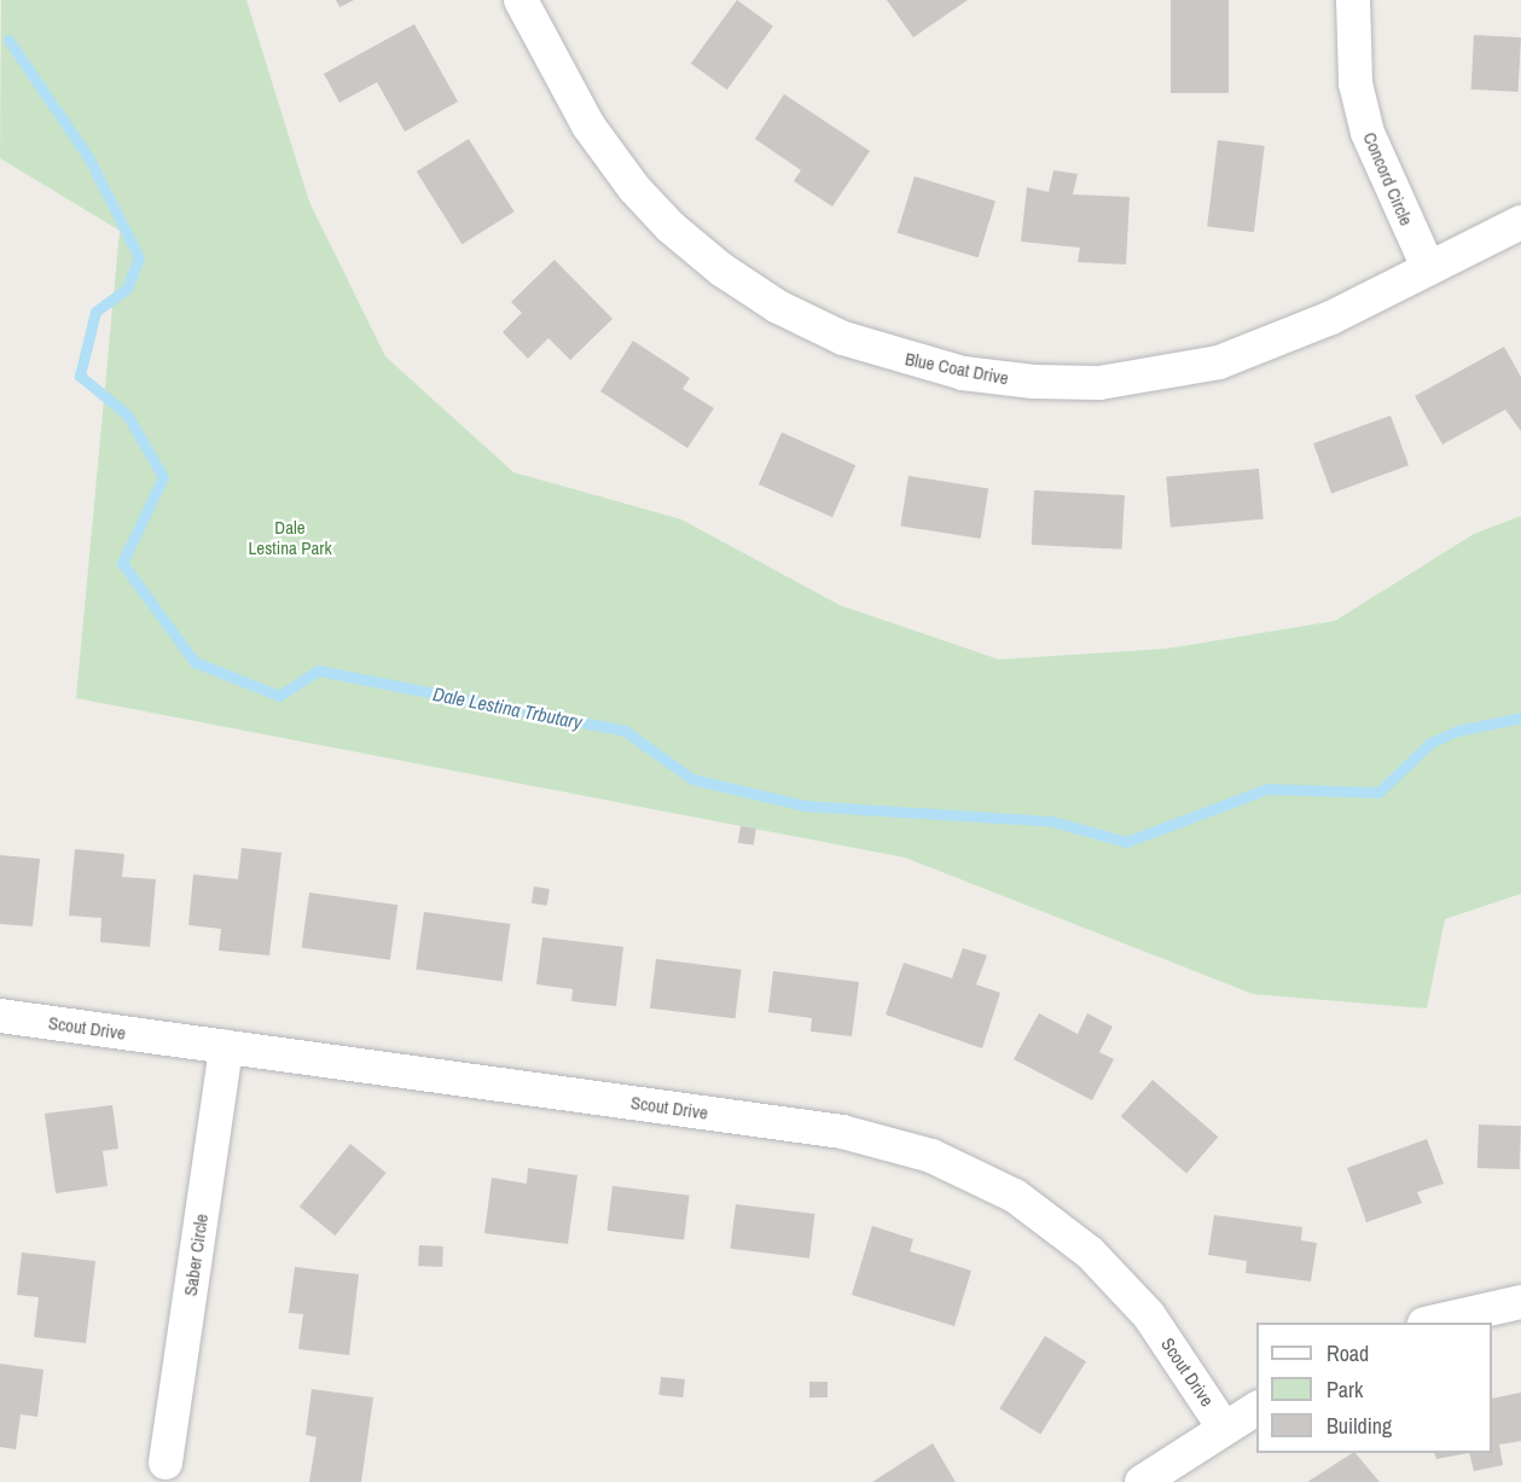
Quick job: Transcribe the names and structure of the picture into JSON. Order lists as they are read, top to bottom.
{
  "streets": {
    "street": [
      "Concord Circle",
      "Blue Coat Drive",
      "Scout Drive",
      "Saber Circle"
    ]
  },
  "crossings": [
    ["Concord Circle", "Blue Coat Drive"],
    ["Scout Drive", "Saber Circle"]
  ],
  "water": ["Dale Lestina Trbutary"],
  "parks": ["Dale Lestina Park"],
  "legend": ["Road", "Park", "Building"]
}
